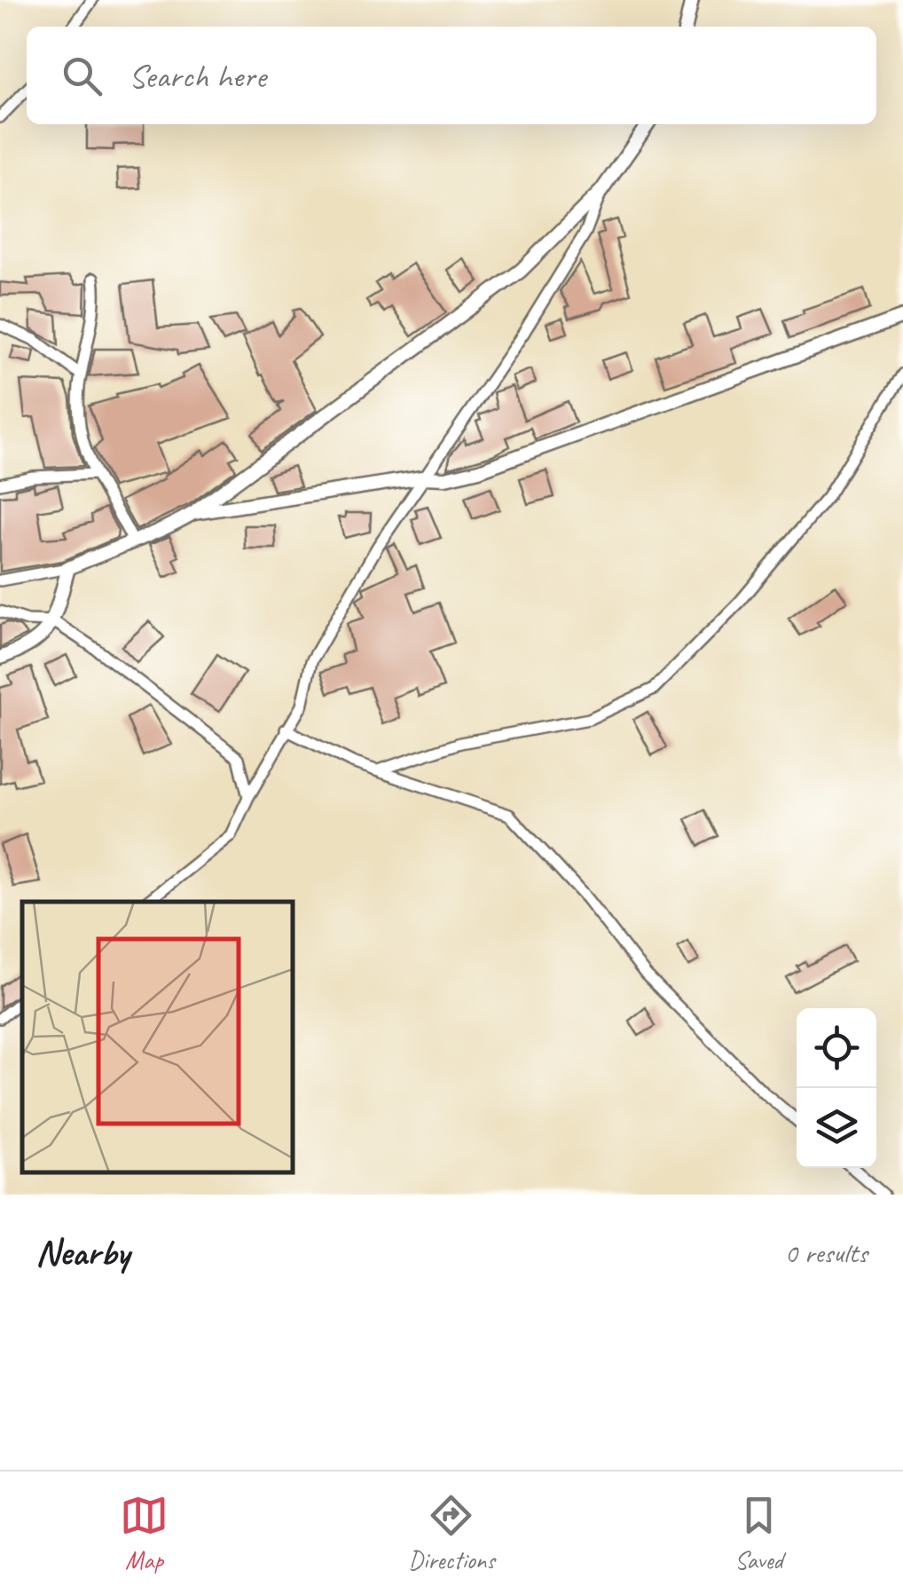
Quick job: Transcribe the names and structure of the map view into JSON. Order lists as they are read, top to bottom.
{
  "page": {
    "search": "Search here",
    "heading": ["Nearby", "0 results"],
    "nav": ["Map", "Directions", "Saved"]
  }
}
